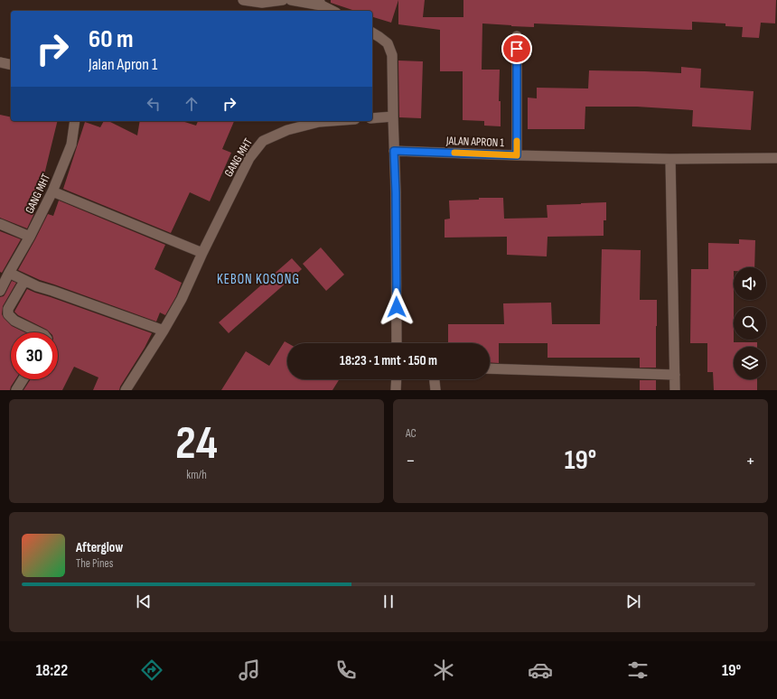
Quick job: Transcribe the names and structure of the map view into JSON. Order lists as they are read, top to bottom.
{
  "streets": {
    "street": ["JALAN APRON 1", "GANG MHT"]
  },
  "districts": ["KEBON KOSONG"],
  "page": {
    "turn": ["60 m", "Jalan Apron 1"],
    "limit": "30",
    "trip": "18:23 · 1 mnt · 150 m",
    "tile": [
      ["24", "km/h"],
      "AC"
    ],
    "heat": ["−", "19°", "+"],
    "song": ["Afterglow", "The Pines"],
    "tabs": ["18:22", "19°"]
  }
}
